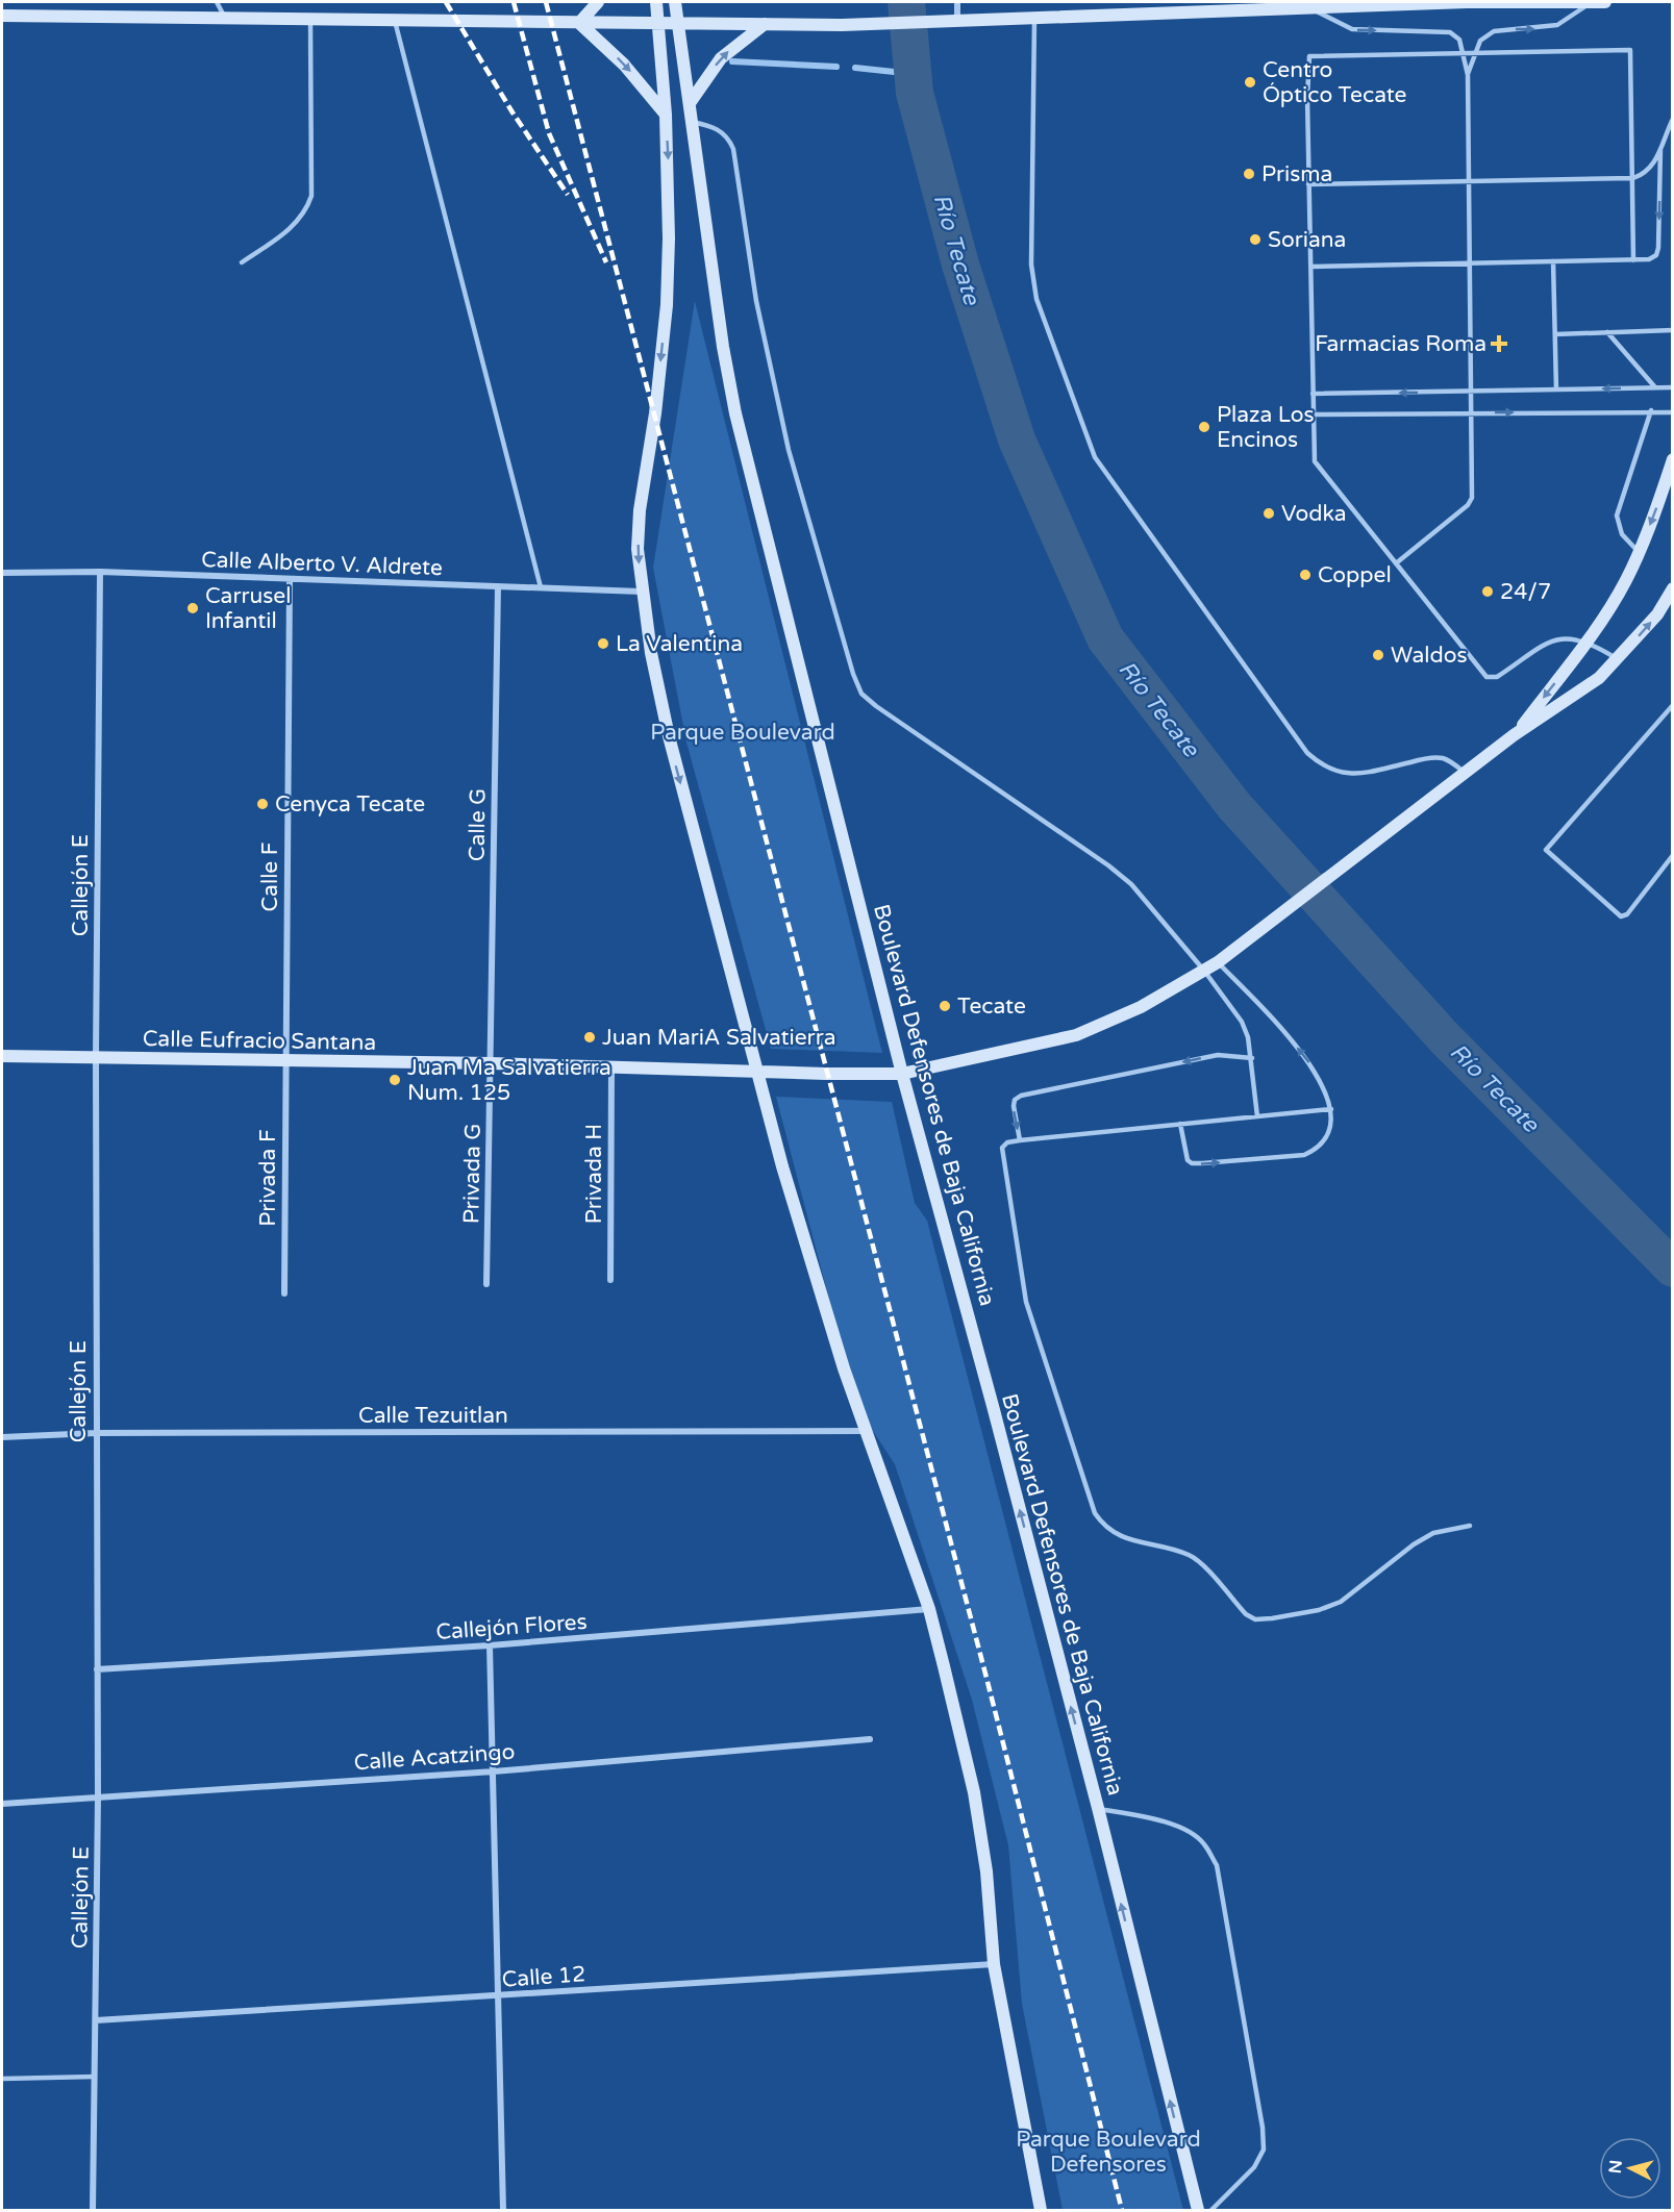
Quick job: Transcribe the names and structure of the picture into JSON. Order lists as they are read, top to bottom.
{
  "streets": {
    "main road": ["Calle Eufracio Santana", "Boulevard Defensores de Baja California"],
    "street": [
      "Calle Alberto V. Aldrete",
      "Calle G",
      "Calle F",
      "Callejón E",
      "Privada G",
      "Privada H",
      "Privada F",
      "Calle Tezuitlan",
      "Callejón Flores",
      "Calle Acatzingo",
      "Calle 12"
    ]
  },
  "crossings": [
    ["Calle Alberto V. Aldrete", "Calle G"],
    ["Calle Alberto V. Aldrete", "Calle F"],
    ["Calle Alberto V. Aldrete", "Callejón E"],
    ["Calle G", "Calle Eufracio Santana"],
    ["Calle G", "Privada G"],
    ["Calle F", "Calle Eufracio Santana"],
    ["Calle F", "Privada F"],
    ["Callejón E", "Calle Eufracio Santana"],
    ["Callejón E", "Calle Tezuitlan"],
    ["Callejón E", "Callejón Flores"],
    ["Callejón E", "Calle Acatzingo"],
    ["Callejón E", "Calle 12"],
    ["Calle Eufracio Santana", "Boulevard Defensores de Baja California"],
    ["Calle Eufracio Santana", "Privada G"],
    ["Calle Eufracio Santana", "Privada H"],
    ["Calle Eufracio Santana", "Privada F"]
  ],
  "one_way": ["Boulevard Defensores de Baja California"],
  "water": ["Río Tecate"],
  "parks": ["Parque Boulevard", "Parque Boulevard Defensores"],
  "places": {
    "other": [
      "Centro Óptico Tecate",
      "Prisma",
      "Soriana",
      "Plaza Los Encinos",
      "Vodka",
      "Coppel",
      "24/7",
      "Carrusel Infantil",
      "La Valentina",
      "Waldos",
      "Cenyca Tecate",
      "Tecate",
      "Juan MariA Salvatierra",
      "Juan Ma Salvatierra Num. 125"
    ],
    "health": ["Farmacias Roma"]
  },
  "north": "left"
}
